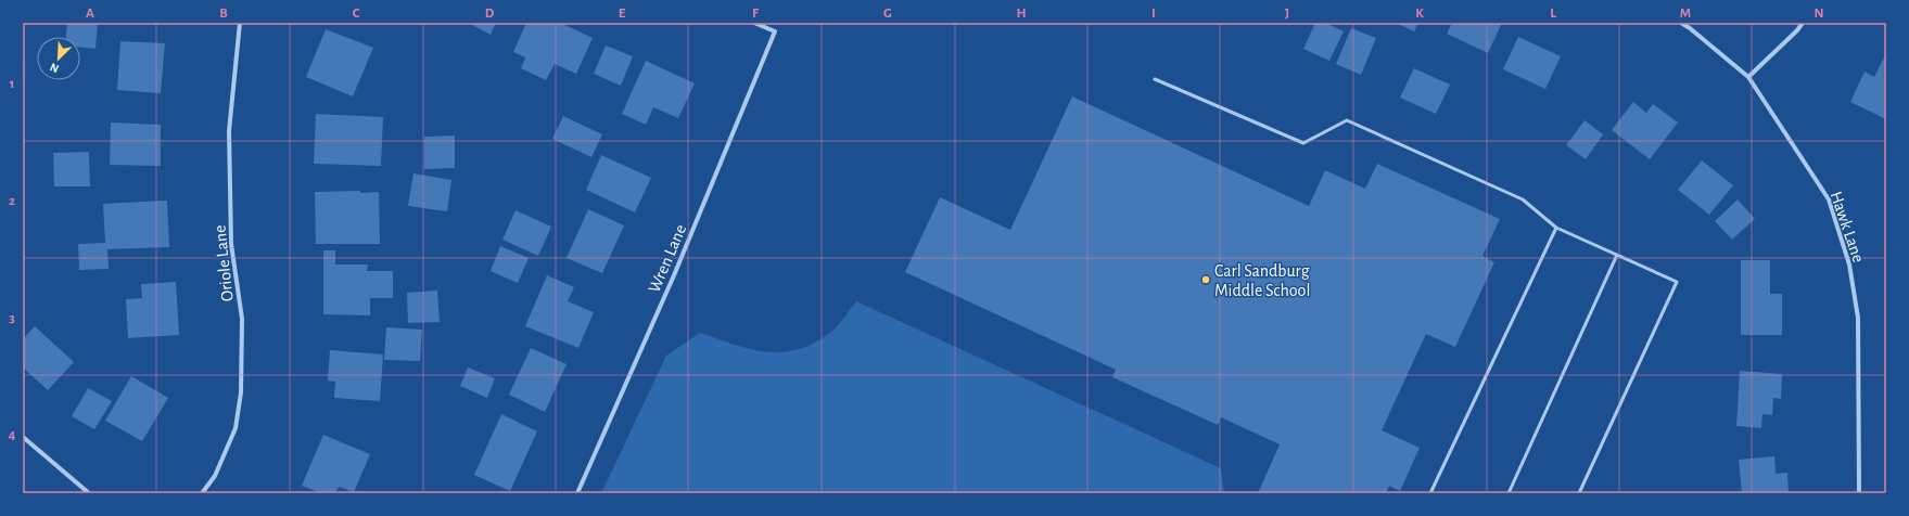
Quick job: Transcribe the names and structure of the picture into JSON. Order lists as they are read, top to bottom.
{
  "streets": {
    "street": ["Hawk Lane", "Wren Lane", "Oriole Lane"]
  },
  "places": ["Carl Sandburg Middle School"],
  "north": "bottom left",
  "grid": {
    "columns": [
      "A",
      "B",
      "C",
      "D",
      "E",
      "F",
      "G",
      "H",
      "I",
      "J",
      "K",
      "L",
      "M",
      "N"
    ],
    "rows": [
      "1",
      "2",
      "3",
      "4"
    ]
  }
}
